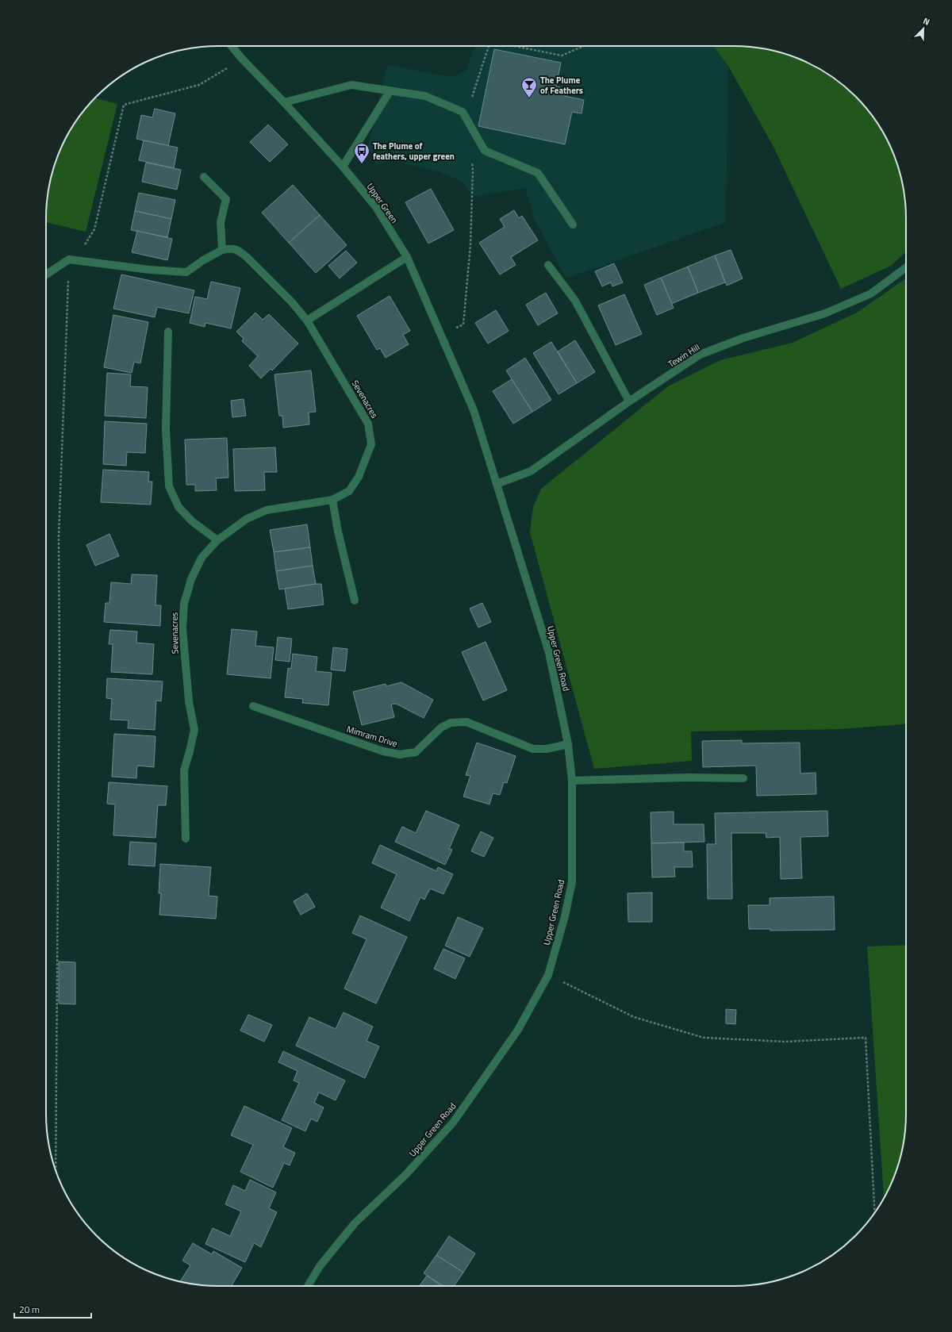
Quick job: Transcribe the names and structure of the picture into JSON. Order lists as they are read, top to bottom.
{
  "streets": {
    "street": [
      "Upper Green",
      "Tewin Hill",
      "Sevenacres",
      "Upper Green Road",
      "Mimram Drive"
    ]
  },
  "crossings": [
    ["Upper Green", "Upper Green Road"],
    ["Tewin Hill", "Upper Green Road"],
    ["Upper Green Road", "Mimram Drive"]
  ],
  "places": {
    "bar": ["The Plume of Feathers"],
    "bus stop": ["The Plume of feathers, upper green"]
  },
  "scale_bar": "20 m",
  "north": "top right"
}
